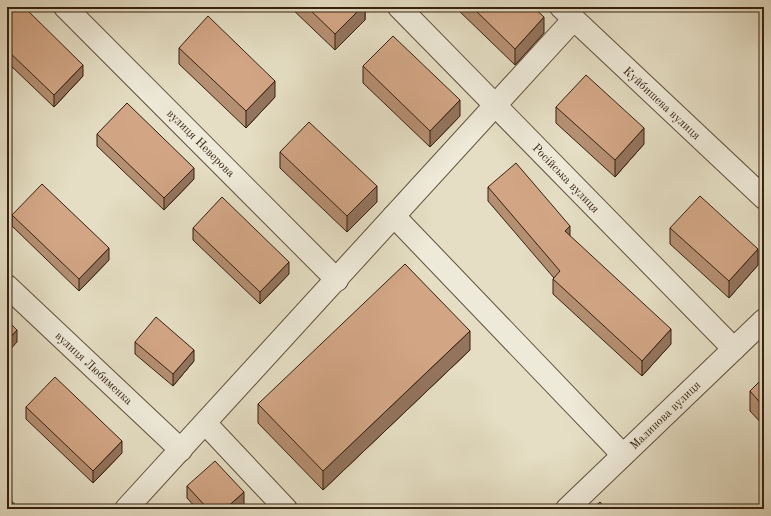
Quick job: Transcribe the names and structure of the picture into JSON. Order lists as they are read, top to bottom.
{
  "streets": {
    "street": [
      "Куйбишева вулиця",
      "вулиця Неверова",
      "Російська вулиця",
      "вулиця Любименка",
      "Малинова вулиця"
    ]
  },
  "crossings": [
    ["Російська вулиця", "Малинова вулиця"]
  ]
}
